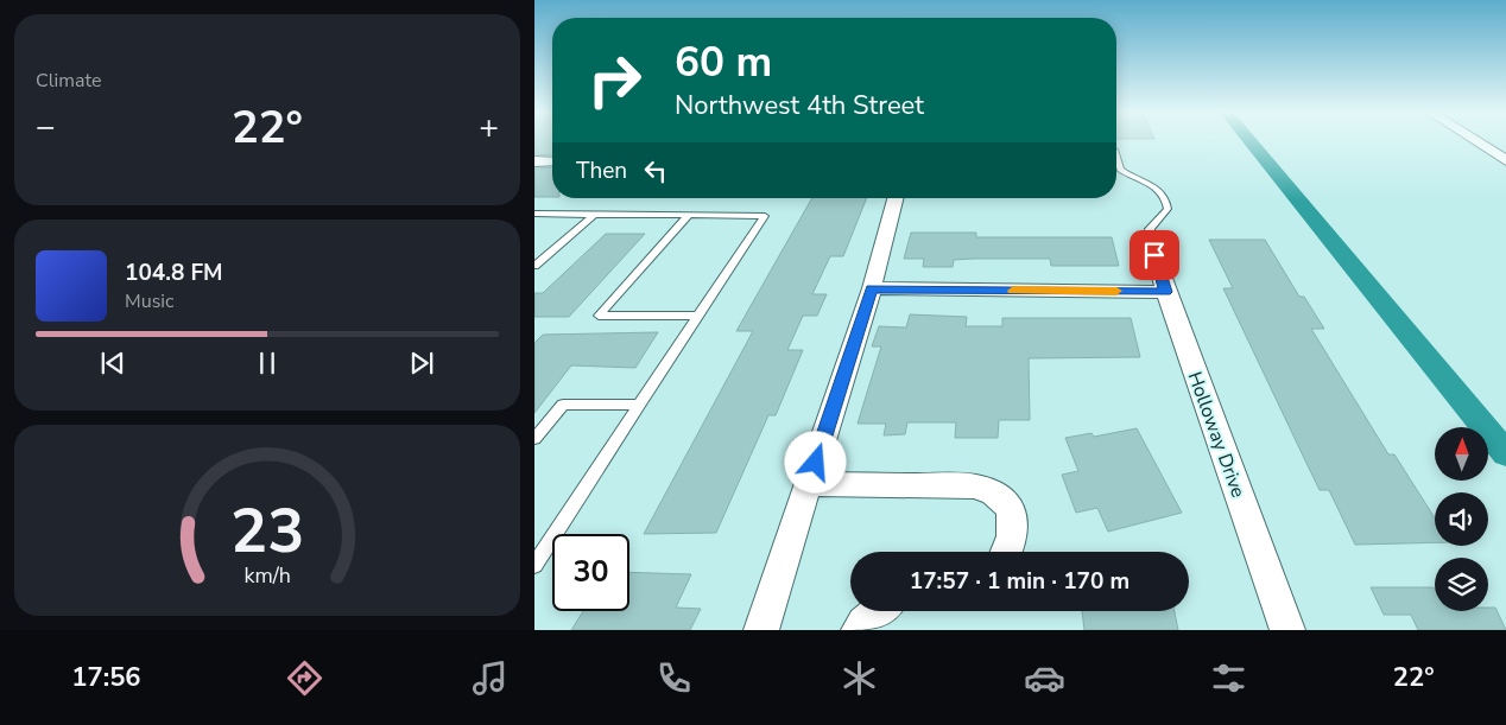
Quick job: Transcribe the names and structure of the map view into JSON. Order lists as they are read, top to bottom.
{
  "streets": {
    "street": ["Holloway Drive"]
  },
  "north": "top",
  "page": {
    "tile": "Climate",
    "turn": ["60 m", "Northwest 4th Street"],
    "heat": ["−", "22°", "+"],
    "then": "Then",
    "song": ["104.8 FM", "Music"],
    "limit": "30",
    "trip": "17:57 · 1 min · 170 m",
    "tabs": ["17:56", "22°"],
    "gauge": ["23", "km/h"]
  }
}
